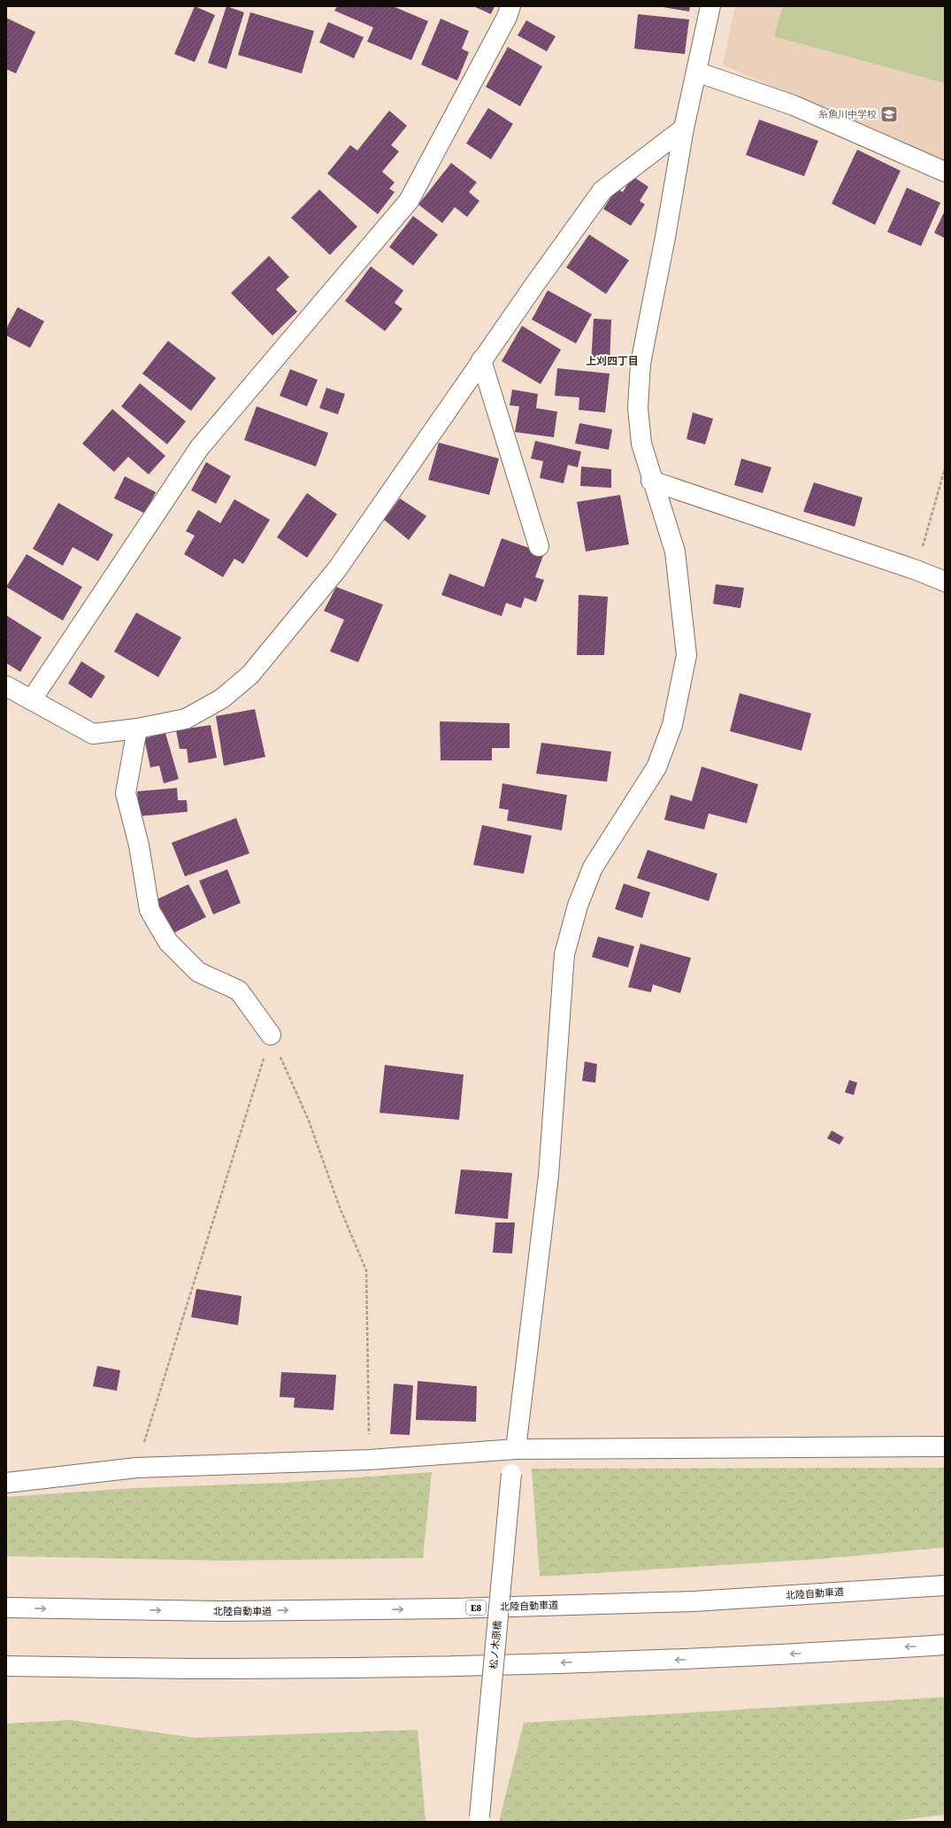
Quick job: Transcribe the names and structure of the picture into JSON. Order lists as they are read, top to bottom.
{
  "streets": {
    "main road": ["北陸自動車道", "E8", "松ノ木原橋"]
  },
  "districts": ["上刈四丁目"],
  "places": {
    "school or university": ["糸魚川中学校"]
  }
}
